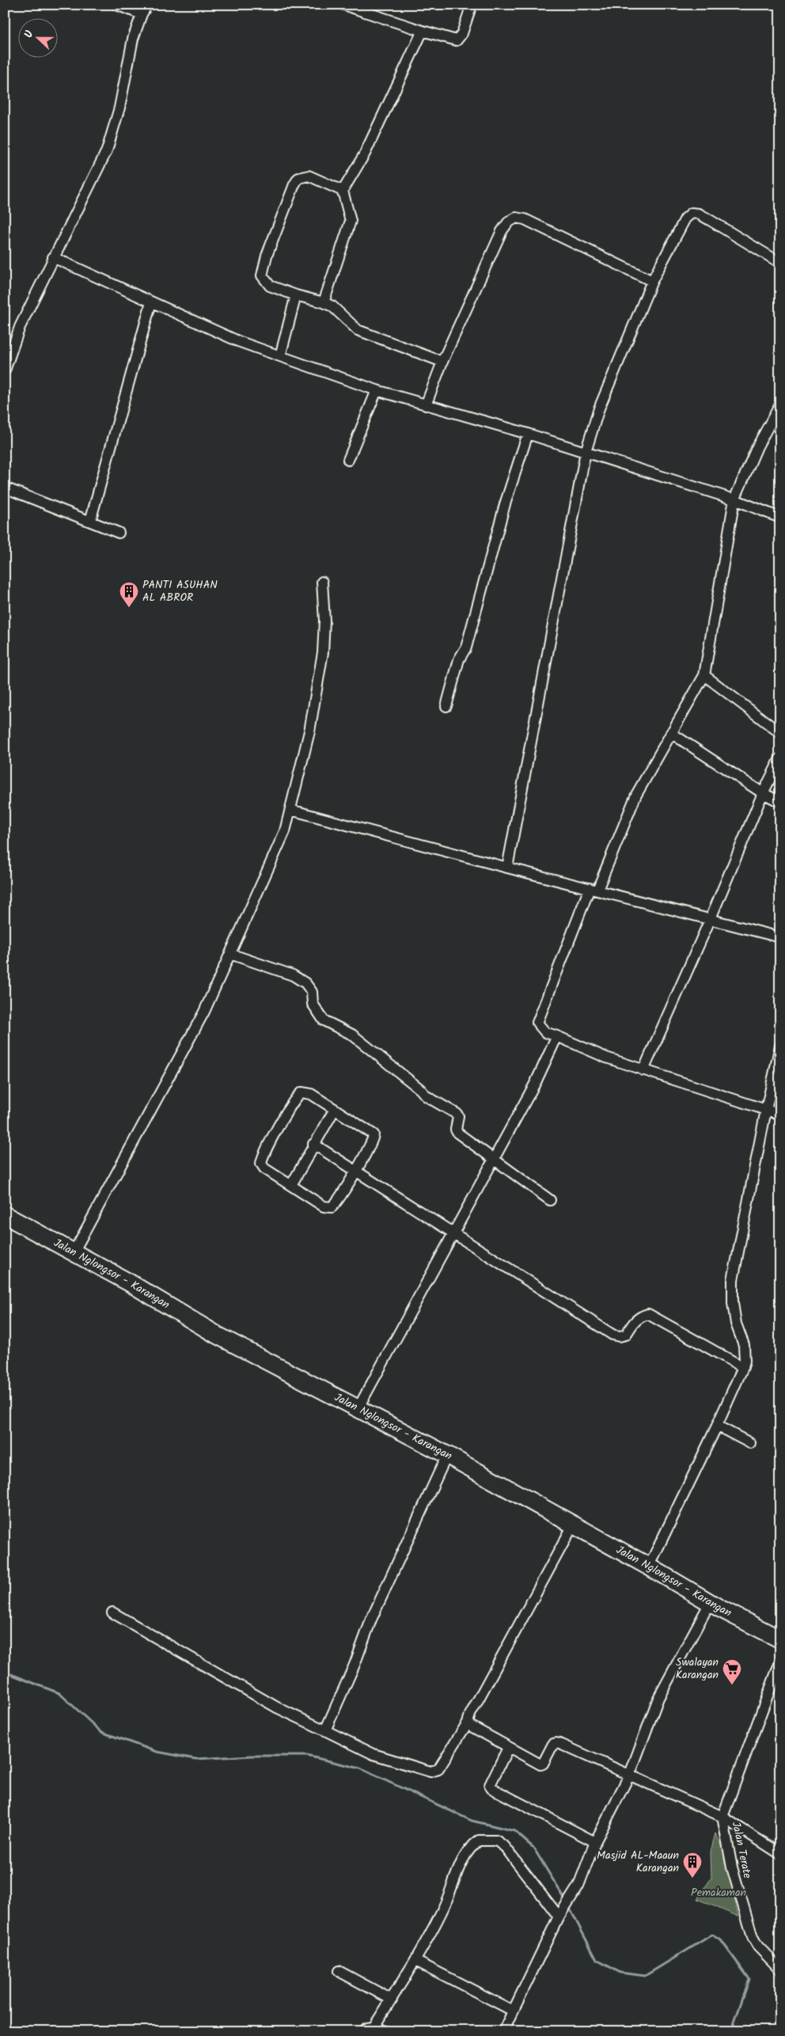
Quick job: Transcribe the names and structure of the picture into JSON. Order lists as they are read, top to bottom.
{
  "streets": {
    "highway": ["Jalan Nglongsor - Karangan"],
    "street": ["Jalan Terate"]
  },
  "parks": ["Pemakaman"],
  "places": {
    "building": ["PANTI ASUHAN AL ABROR", "Masjid AL-Maaun Karangan"],
    "supermarket": ["Swalayan Karangan"]
  },
  "north": "left"
}
